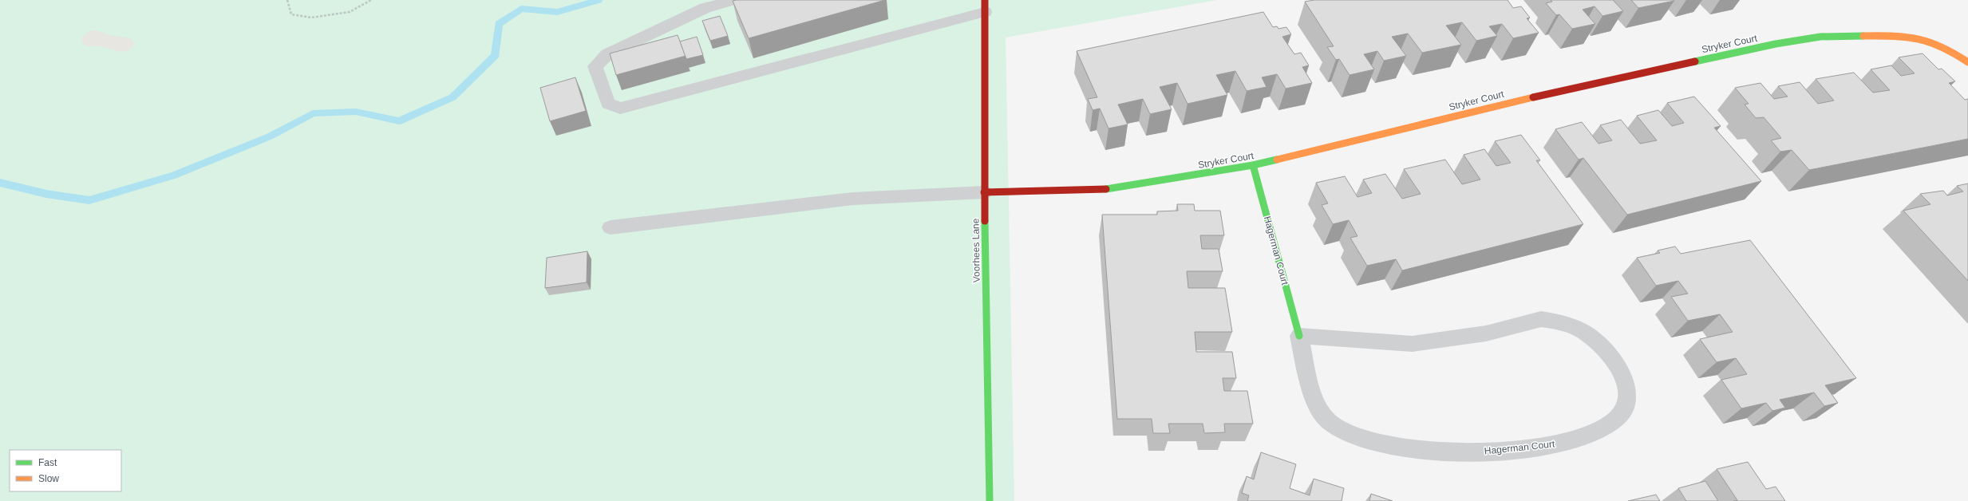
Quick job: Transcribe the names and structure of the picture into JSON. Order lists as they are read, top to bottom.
{
  "streets": {
    "street": ["Stryker Court", "Voorhees Lane", "Hagerman Court"]
  },
  "crossings": [
    ["Stryker Court", "Voorhees Lane"],
    ["Stryker Court", "Hagerman Court"]
  ],
  "legend": ["Fast", "Slow"]
}
